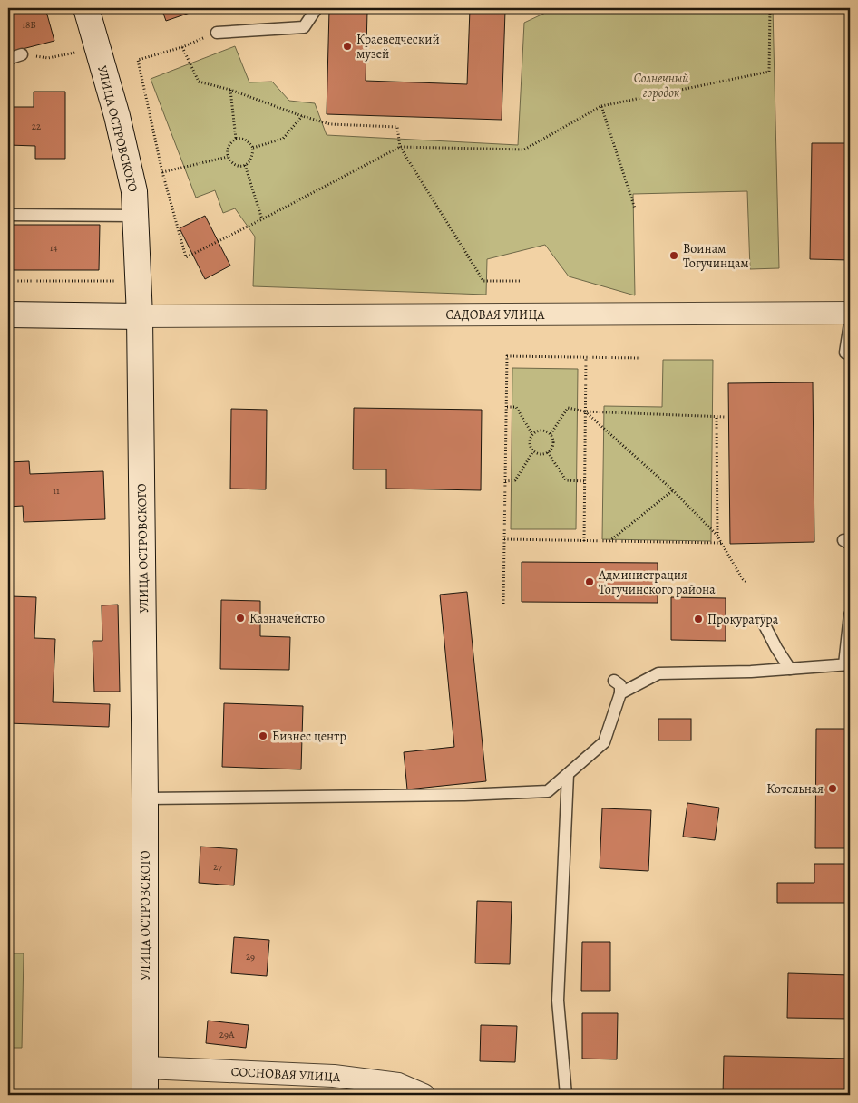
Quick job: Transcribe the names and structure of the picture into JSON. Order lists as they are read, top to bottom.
{
  "streets": {
    "street": ["УЛИЦА ОСТРОВСКОГО", "САДОВАЯ УЛИЦА", "СОСНОВАЯ УЛИЦА"]
  },
  "crossings": [
    ["УЛИЦА ОСТРОВСКОГО", "САДОВАЯ УЛИЦА"],
    ["УЛИЦА ОСТРОВСКОГО", "СОСНОВАЯ УЛИЦА"]
  ],
  "parks": ["Солнечный городок"],
  "places": [
    "Краеведческий музей",
    "Воинам Тогучинцам",
    "Администрация Тогучинского района",
    "Казначейство",
    "Прокуратура",
    "Бизнес центр",
    "Котельная"
  ],
  "house_numbers": [
    "18Б",
    "22",
    "14",
    "11",
    "27",
    "29",
    "29А"
  ]
}
